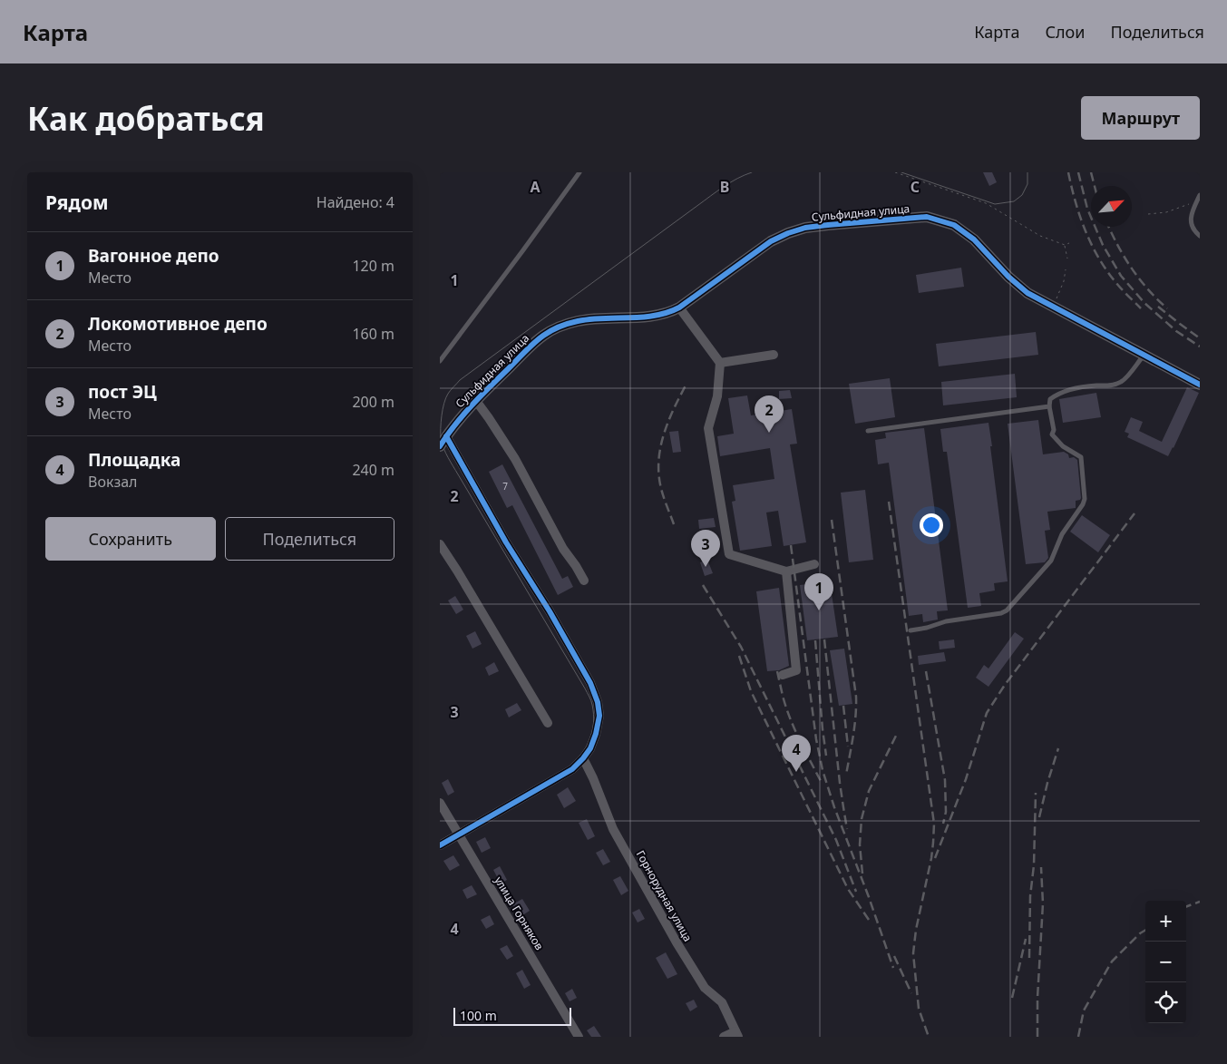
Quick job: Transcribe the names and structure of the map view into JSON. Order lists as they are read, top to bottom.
{
  "streets": {
    "street": ["Сульфидная улица", "Горнорудная улица", "улица Горняков"]
  },
  "house_numbers": ["7"],
  "scale_bar": "100 m",
  "north": "top right",
  "page": {
    "header": "Карта",
    "nav": ["Карта", "Слои", "Поделиться"],
    "buttons": [
      "Маршрут",
      ["Сохранить", "Поделиться"]
    ],
    "title": "Как добраться",
    "heading": ["Рядом", "Найдено: 4"],
    "list": [
      {
        "mark": "1",
        "name": "Вагонное депо",
        "note": "Место",
        "value": "120 m"
      },
      {
        "mark": "2",
        "name": "Локомотивное депо",
        "note": "Место",
        "value": "160 m"
      },
      {
        "mark": "3",
        "name": "пост ЭЦ",
        "note": "Место",
        "value": "200 m"
      },
      {
        "mark": "4",
        "name": "Площадка",
        "note": "Вокзал",
        "value": "240 m"
      }
    ],
    "pins": [
      "2",
      "3",
      "1",
      "4"
    ],
    "map_buttons": ["+", "−"],
    "scale": "100 m"
  },
  "grid": {
    "columns": ["A", "B", "C"],
    "rows": [
      "1",
      "2",
      "3",
      "4"
    ]
  }
}
